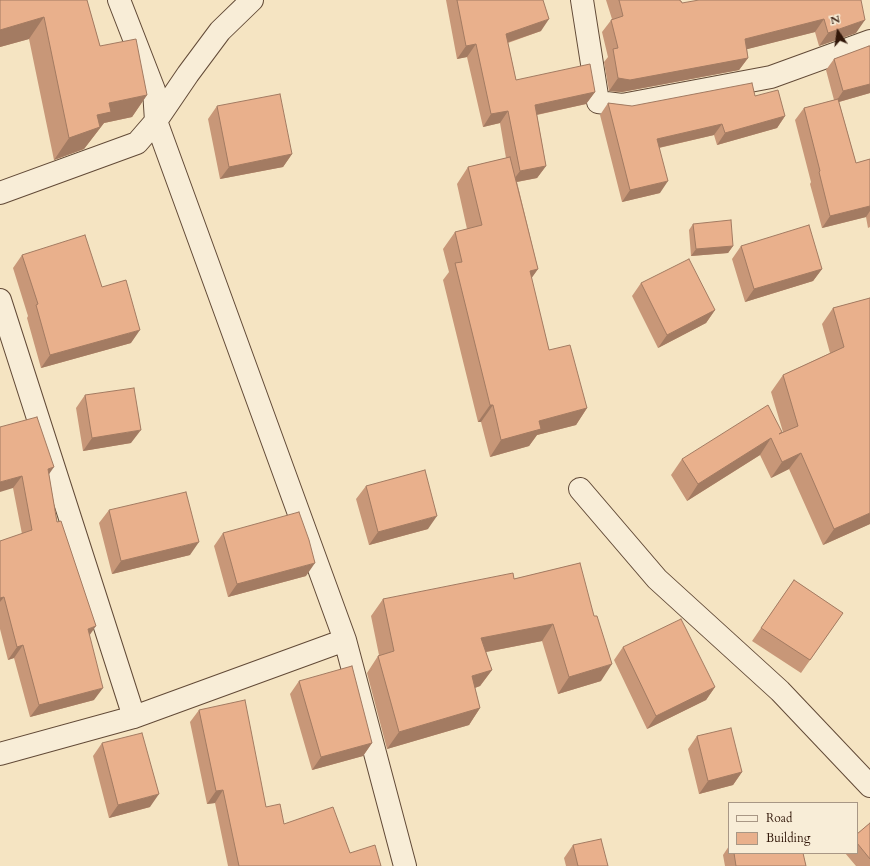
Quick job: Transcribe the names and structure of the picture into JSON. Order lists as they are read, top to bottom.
{
  "legend": ["Road", "Building"],
  "north": "top"
}
